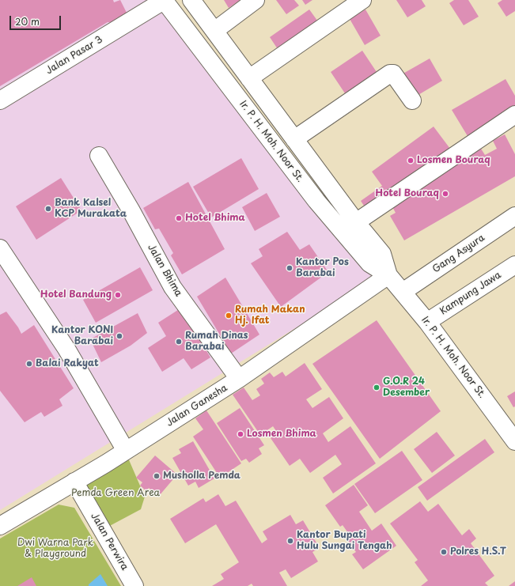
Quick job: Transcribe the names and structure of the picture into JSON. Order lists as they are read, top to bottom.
{
  "streets": {
    "street": [
      "Jalan Pasar 3",
      "Ir. P. H. Moh. Noor St.",
      "Gang Asyura",
      "Jalan Bhima",
      "Kampung Jawa",
      "Jalan Ganesha",
      "Jalan Perwira"
    ]
  },
  "crossings": [
    ["Jalan Pasar 3", "Ir. P. H. Moh. Noor St."],
    ["Ir. P. H. Moh. Noor St.", "Gang Asyura"],
    ["Ir. P. H. Moh. Noor St.", "Kampung Jawa"],
    ["Ir. P. H. Moh. Noor St.", "Jalan Ganesha"],
    ["Jalan Bhima", "Jalan Ganesha"],
    ["Jalan Ganesha", "Jalan Perwira"]
  ],
  "parks": ["Pemda Green Area", "Dwi Warna Park & Playground"],
  "places": [
    "Losmen Bouraq",
    "Hotel Bouraq",
    "Bank Kalsel KCP Murakata",
    "Hotel Bhima",
    "Kantor Pos Barabai",
    "Hotel Bandung",
    "Rumah Makan Hj. Ifat",
    "Kantor KONI Barabai",
    "Rumah Dinas Barabai",
    "Balai Rakyat",
    "G.O.R 24 Desember",
    "Losmen Bhima",
    "Musholla Pemda",
    "Kantor Bupati Hulu Sungai Tengah",
    "Polres H.S.T"
  ],
  "scale_bar": "20 m"
}
